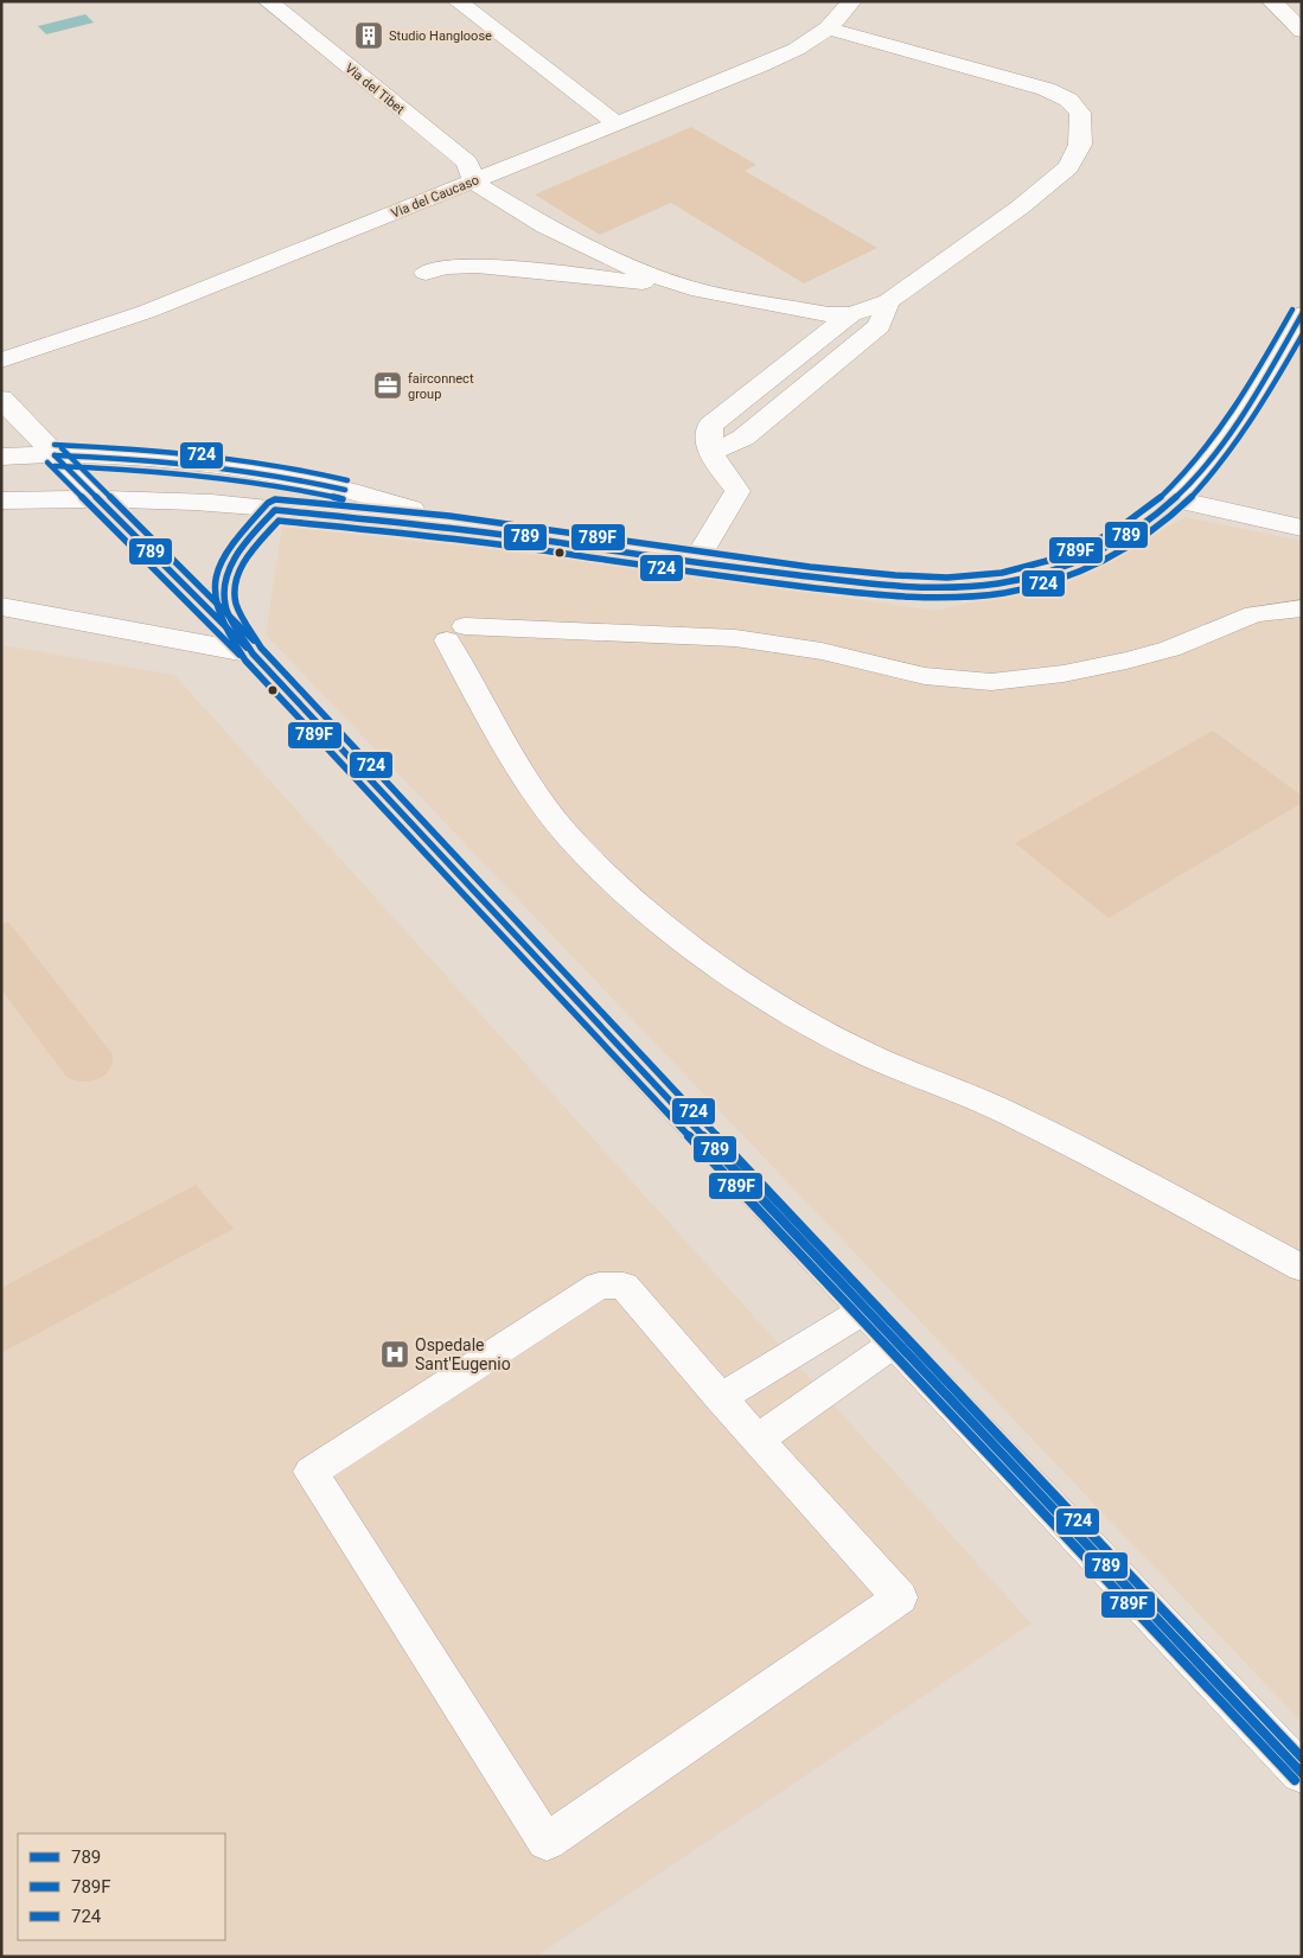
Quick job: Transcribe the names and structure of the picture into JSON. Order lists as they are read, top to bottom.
{
  "streets": {
    "street": ["Via del Tibet", "Via del Caucaso"]
  },
  "crossings": [
    ["Via del Tibet", "Via del Caucaso"]
  ],
  "places": {
    "building": ["Studio Hangloose"],
    "office": ["fairconnect group"],
    "hospital": ["Ospedale Sant'Eugenio"]
  },
  "lines": ["transit line 789F", "transit line 789", "transit line 724"],
  "legend": ["789", "789F", "724"]
}
